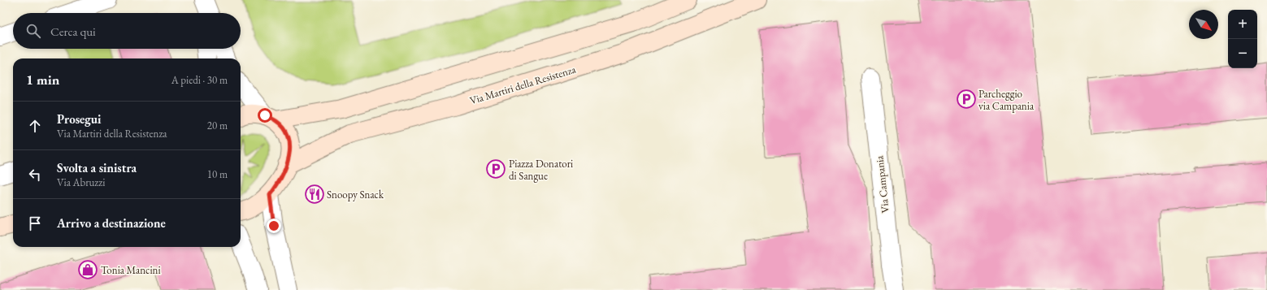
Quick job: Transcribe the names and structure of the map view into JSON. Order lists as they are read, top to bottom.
{
  "streets": {
    "main road": ["Via Martiri della Resistenza"],
    "street": ["Via Campania"]
  },
  "places": {
    "parking": ["Parcheggio via Campania", "Piazza Donatori di Sangue"],
    "restaurant": ["Snoopy Snack"],
    "shop": ["Tonia Mancini"]
  },
  "north": "bottom right",
  "page": {
    "map_buttons": ["+", "−"],
    "search": "Cerca qui",
    "heading": ["1 min", "A piedi · 30 m"],
    "list": [
      ["Prosegui", "Via Martiri della Resistenza", "20 m"],
      ["Svolta a sinistra", "Via Abruzzi", "10 m"],
      "Arrivo a destinazione"
    ]
  }
}
